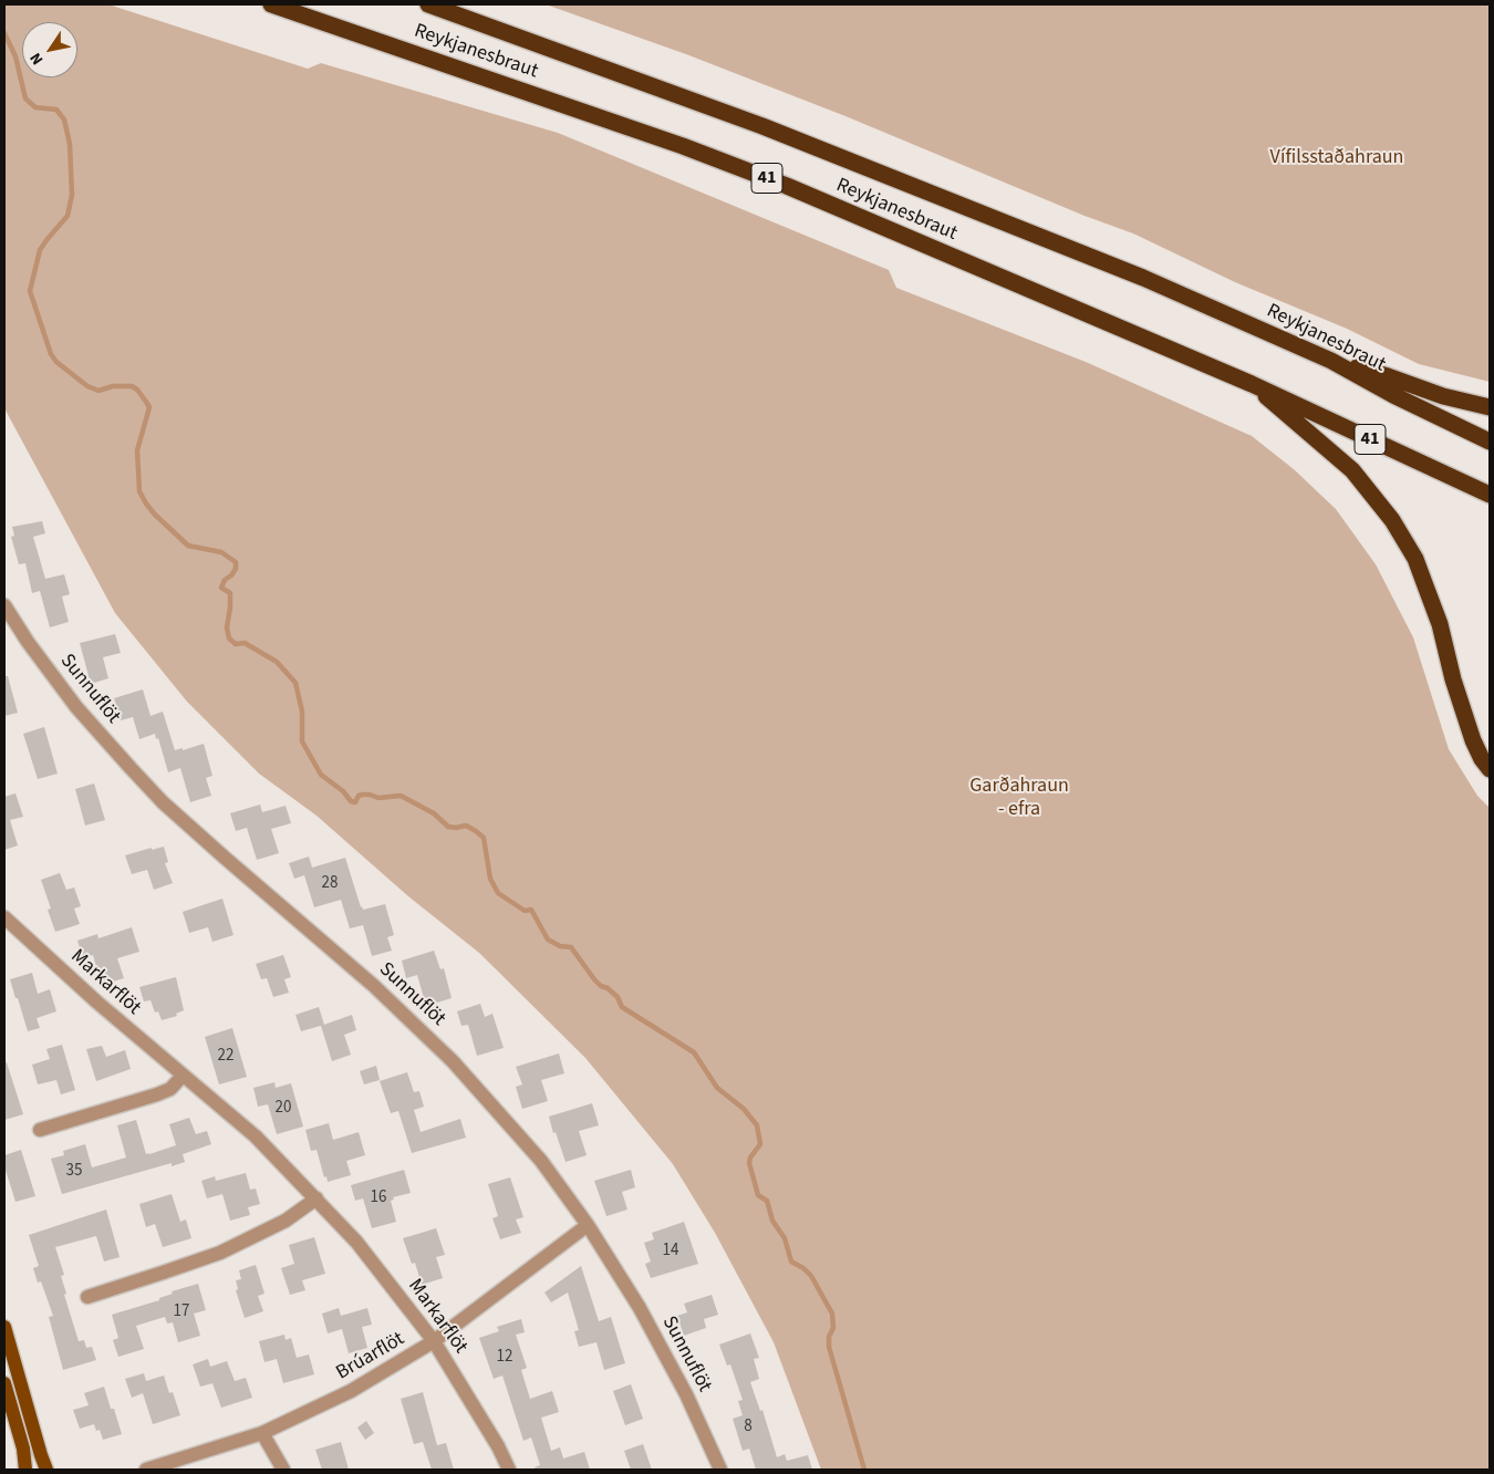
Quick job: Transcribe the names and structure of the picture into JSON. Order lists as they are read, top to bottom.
{
  "streets": {
    "highway": ["Reykjanesbraut", "41"],
    "street": ["Sunnuflöt", "Markarflöt", "Brúarflöt"]
  },
  "crossings": [
    ["Sunnuflöt", "Brúarflöt"],
    ["Markarflöt", "Brúarflöt"]
  ],
  "parks": ["Vífilsstaðahraun", "Garðahraun - efra"],
  "house_numbers": [
    "28",
    "22",
    "20",
    "35",
    "16",
    "14",
    "17",
    "12",
    "8"
  ],
  "north": "bottom left"
}
